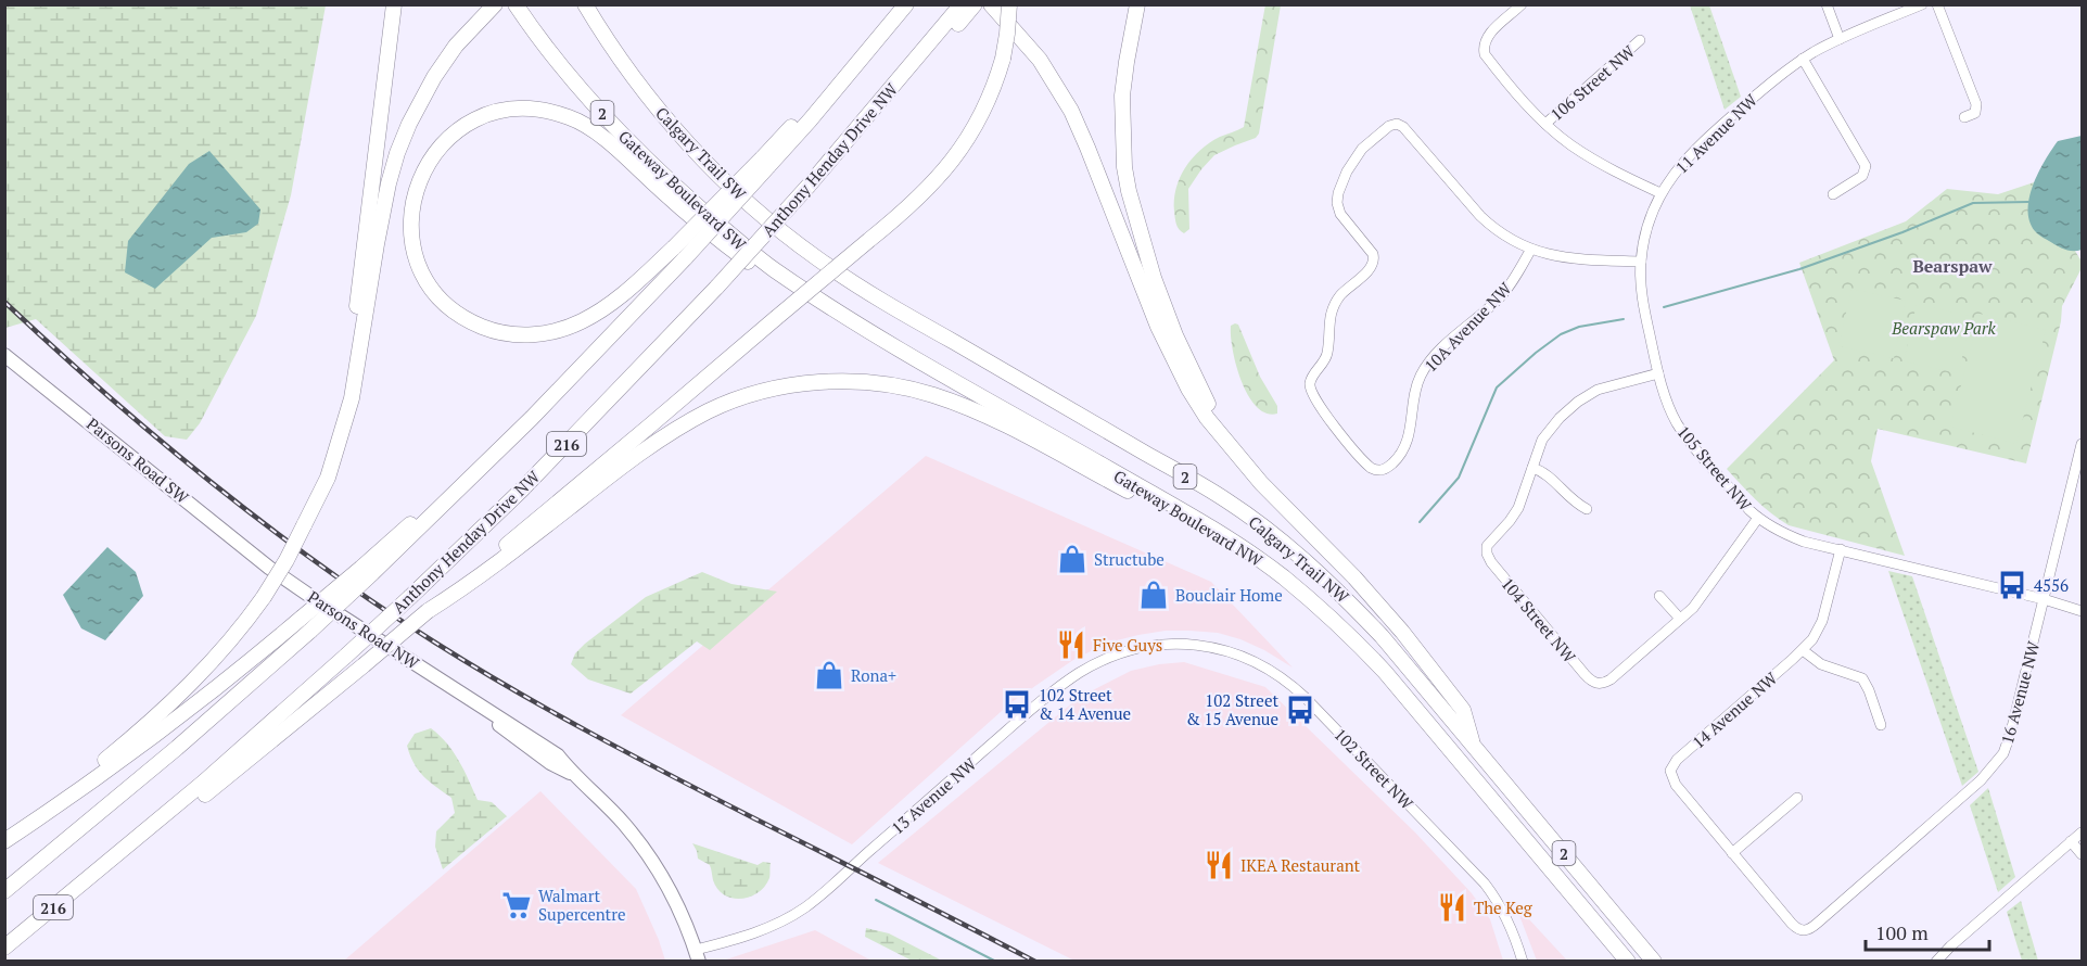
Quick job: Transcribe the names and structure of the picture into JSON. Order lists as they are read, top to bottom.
{
  "streets": {
    "highway": [
      "2",
      "Calgary Trail SW",
      "Anthony Henday Drive NW",
      "Gateway Boulevard SW",
      "216",
      "Gateway Boulevard NW",
      "Calgary Trail NW"
    ],
    "main road": ["Parsons Road SW", "Parsons Road NW"],
    "street": [
      "106 Street NW",
      "11 Avenue NW",
      "10A Avenue NW",
      "105 Street NW",
      "104 Street NW",
      "16 Avenue NW",
      "14 Avenue NW",
      "102 Street NW",
      "13 Avenue NW"
    ]
  },
  "crossings": [
    ["106 Street NW", "11 Avenue NW"],
    ["11 Avenue NW", "105 Street NW"],
    ["Calgary Trail SW", "Calgary Trail NW"],
    ["Gateway Boulevard SW", "Gateway Boulevard NW"],
    ["Parsons Road SW", "Parsons Road NW"],
    ["105 Street NW", "16 Avenue NW"],
    ["105 Street NW", "14 Avenue NW"],
    ["Parsons Road NW", "13 Avenue NW"],
    ["16 Avenue NW", "14 Avenue NW"],
    ["102 Street NW", "13 Avenue NW"]
  ],
  "districts": ["Bearspaw"],
  "parks": ["Bearspaw Park"],
  "places": {
    "shop": ["Structube", "Bouclair Home", "Rona+"],
    "bus stop": ["4556", "102 Street & 14 Avenue", "102 Street & 15 Avenue"],
    "restaurant": ["Five Guys", "IKEA Restaurant", "The Keg"],
    "supermarket": ["Walmart Supercentre"]
  },
  "scale_bar": "100 m"
}
